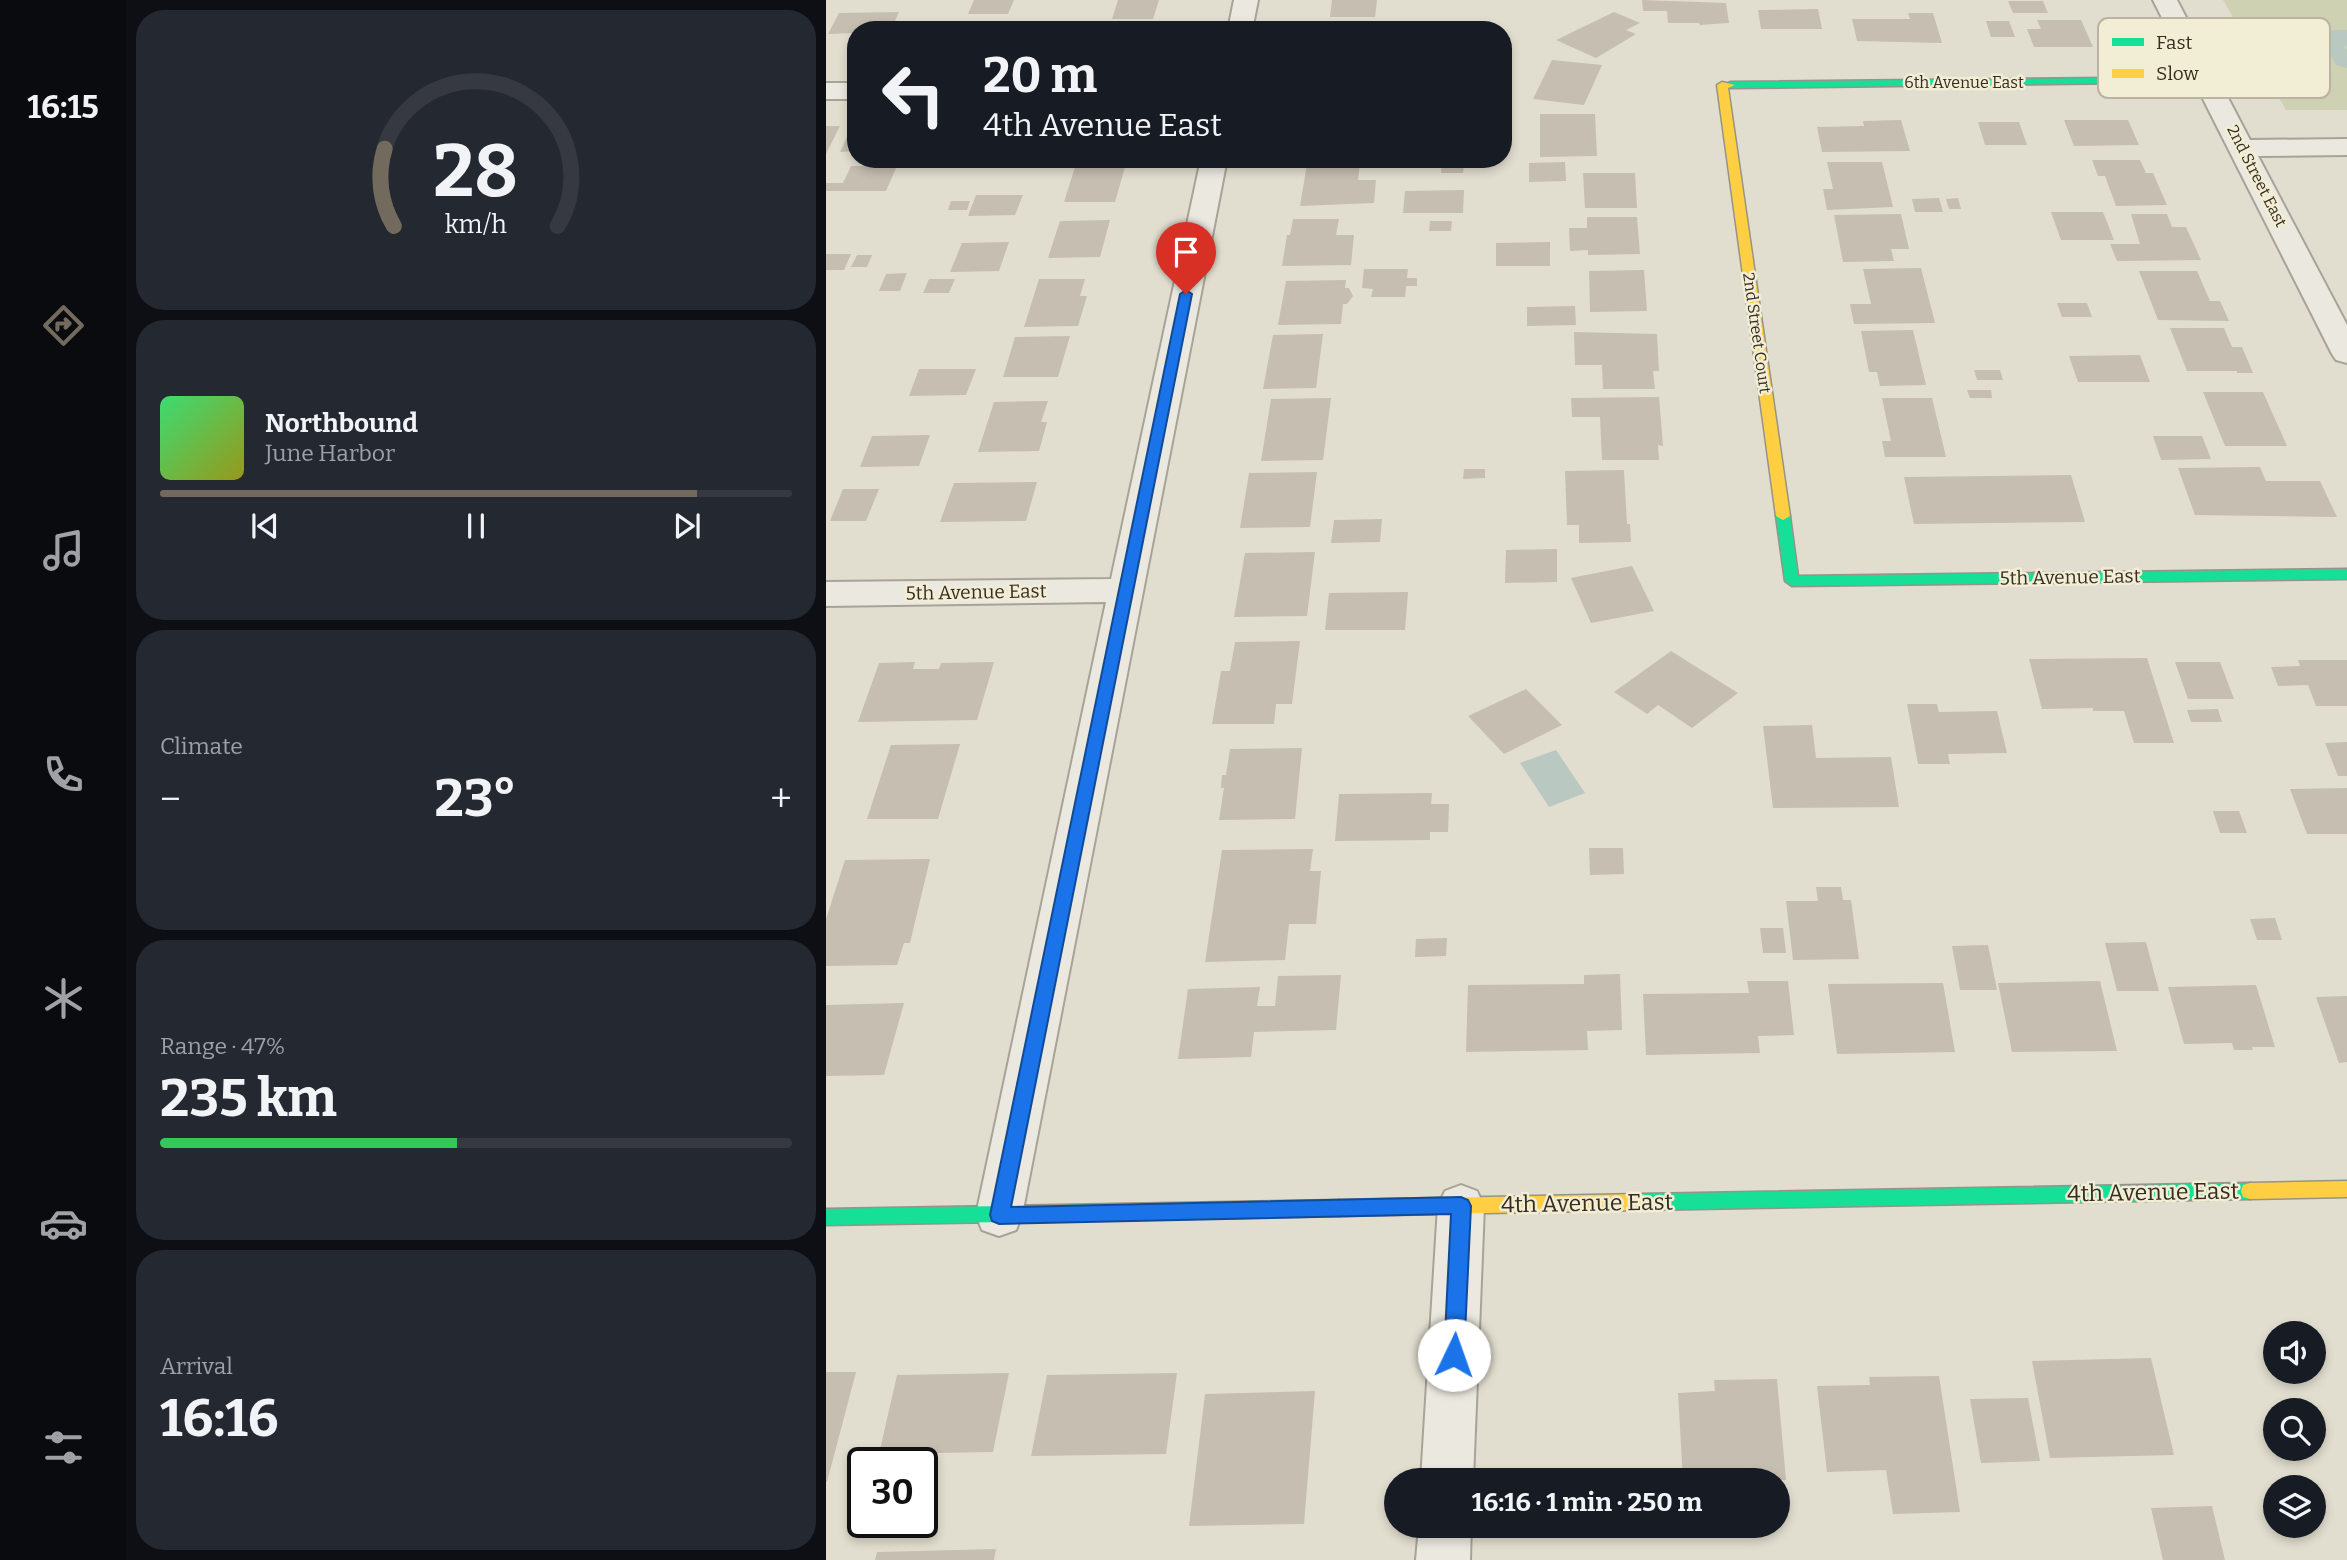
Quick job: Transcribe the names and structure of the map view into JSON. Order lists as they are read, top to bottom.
{
  "streets": {
    "street": [
      "6th Avenue East",
      "2nd Street East",
      "2nd Street Court",
      "5th Avenue East",
      "4th Avenue East"
    ]
  },
  "crossings": [
    ["6th Avenue East", "2nd Street Court"],
    ["2nd Street Court", "5th Avenue East"]
  ],
  "legend": ["Fast", "Slow"],
  "page": {
    "tabs": "16:15",
    "turn": ["20 m", "4th Avenue East"],
    "song": ["Northbound", "June Harbor"],
    "tile": [
      "Climate",
      ["Range · 47%", "235 km"],
      ["Arrival", "16:16"]
    ],
    "heat": ["−", "23°", "+"],
    "limit": "30",
    "trip": "16:16 · 1 min · 250 m",
    "gauge": ["28", "km/h"]
  }
}
